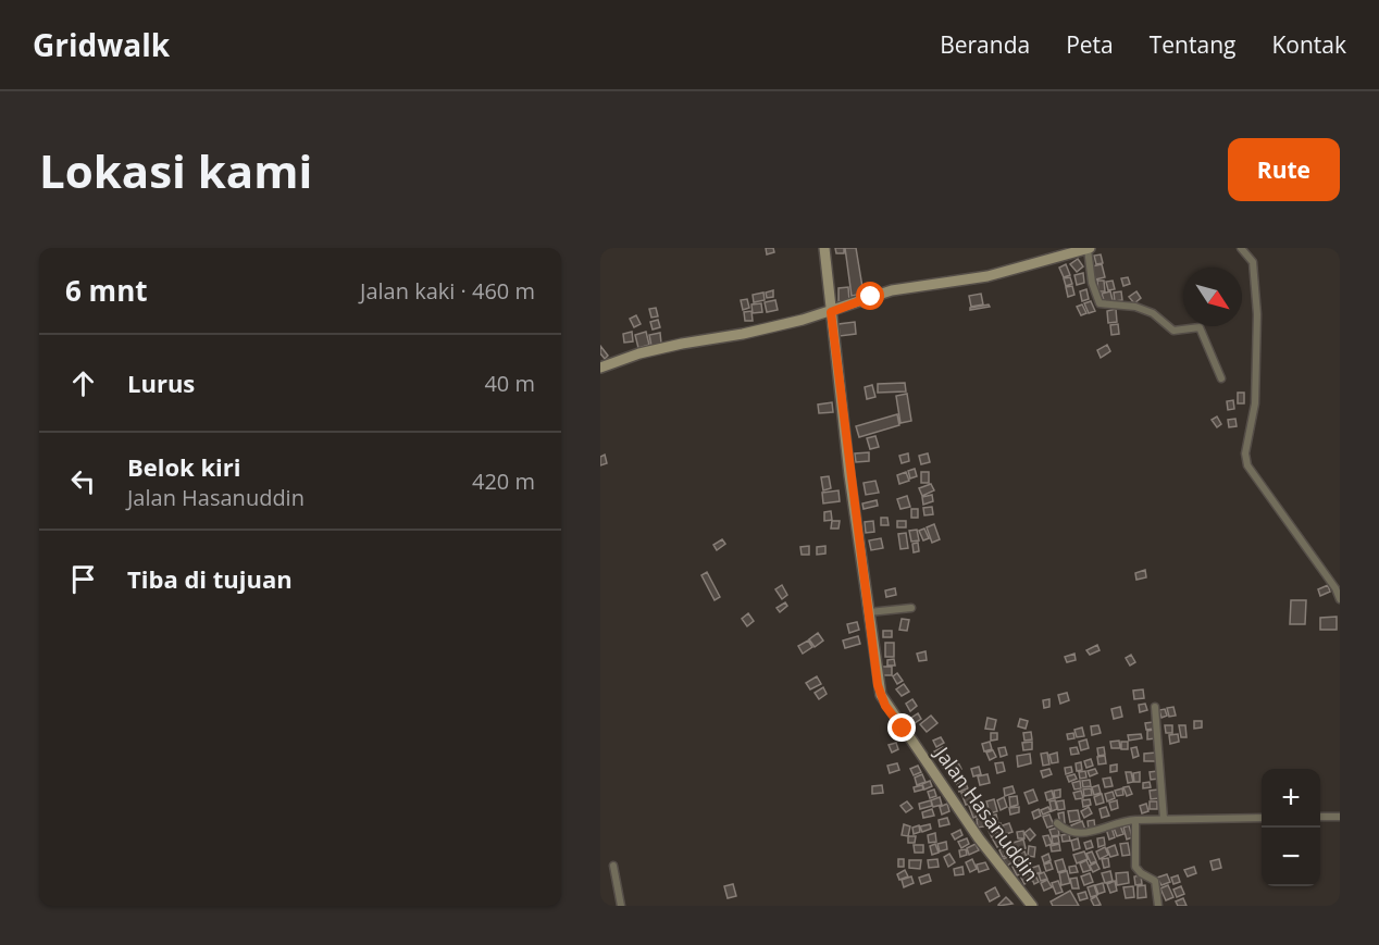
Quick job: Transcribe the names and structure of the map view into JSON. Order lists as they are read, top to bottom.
{
  "streets": {
    "street": ["Jalan Hasanuddin"]
  },
  "north": "bottom right",
  "page": {
    "header": "Gridwalk",
    "nav": [
      "Beranda",
      "Peta",
      "Tentang",
      "Kontak"
    ],
    "buttons": "Rute",
    "title": "Lokasi kami",
    "heading": ["6 mnt", "Jalan kaki · 460 m"],
    "list": [
      ["Lurus", "40 m"],
      ["Belok kiri", "Jalan Hasanuddin", "420 m"],
      "Tiba di tujuan"
    ],
    "map_buttons": ["+", "−"]
  }
}
